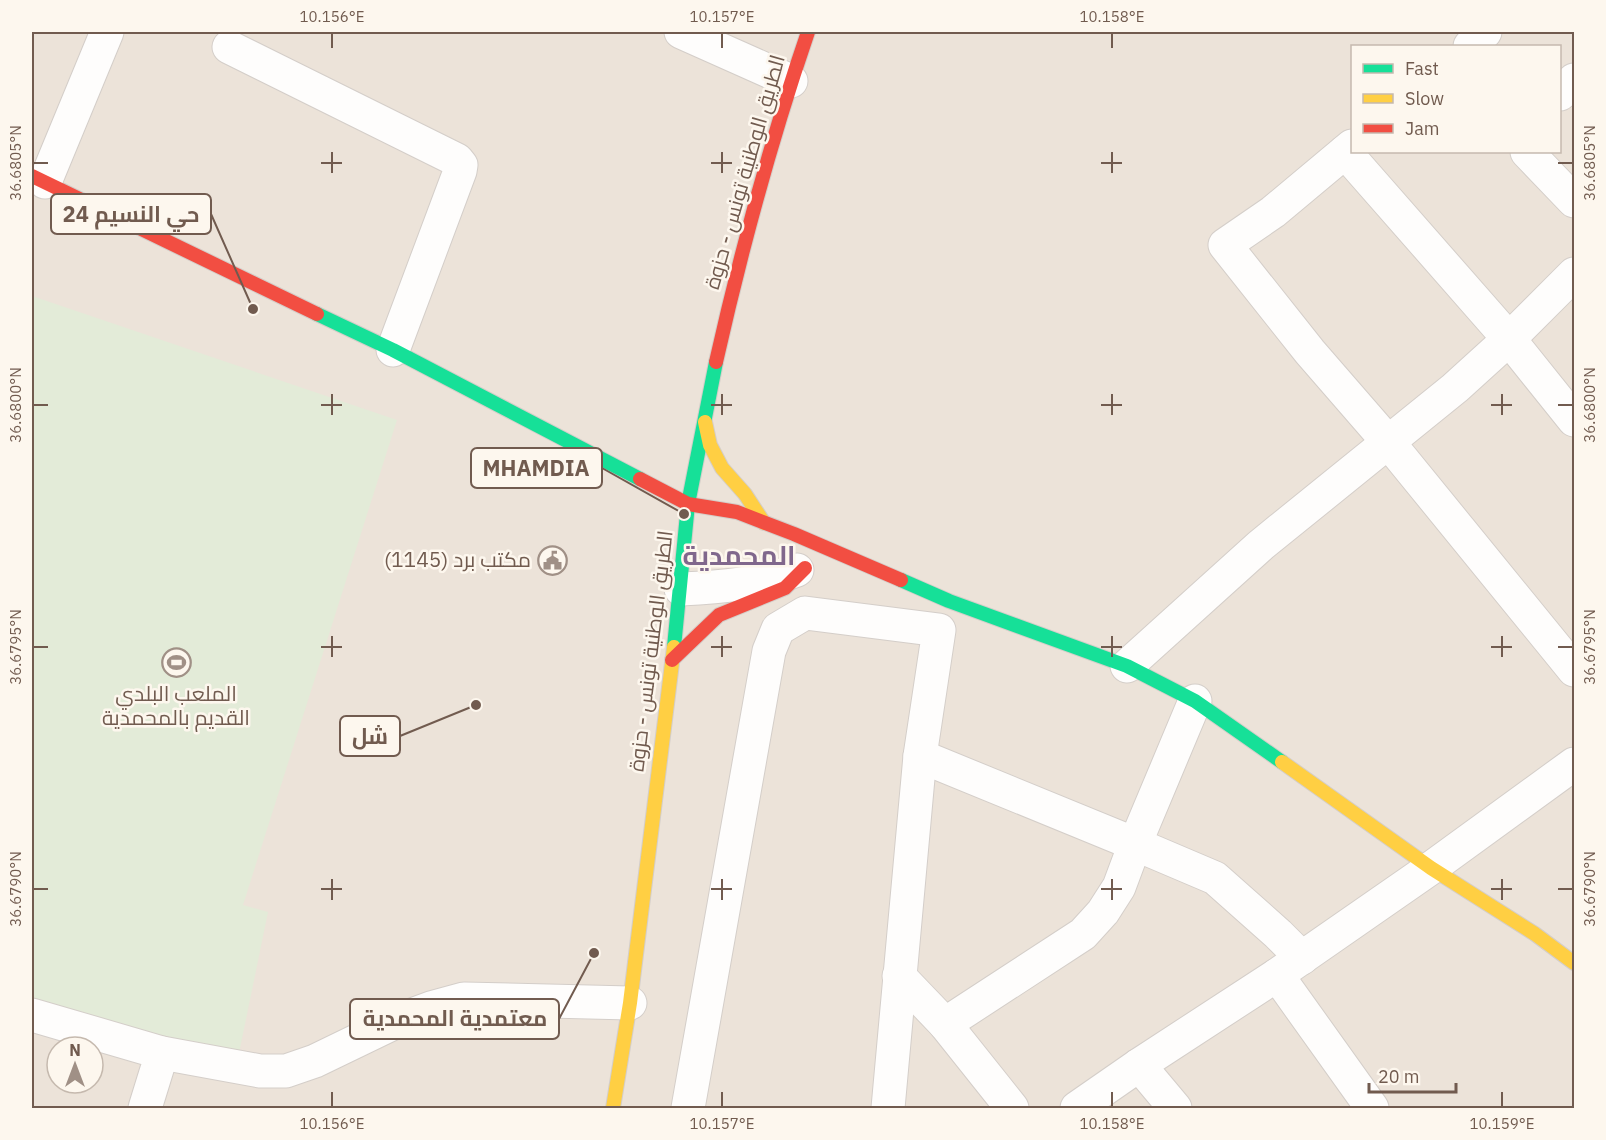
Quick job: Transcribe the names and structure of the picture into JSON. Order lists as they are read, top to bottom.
{
  "streets": {
    "street": ["الطريق الوطنية تونس - حزوة"]
  },
  "districts": ["المحمدية"],
  "places": {
    "other": [
      "حي النسيم 24",
      "MHAMDIA",
      "شل",
      "معتمدية المحمدية"
    ],
    "public building": ["مكتب برد (1145)"],
    "sports": ["الملعب البلدي القديم بالمحمدية"]
  },
  "legend": ["Fast", "Slow", "Jam"],
  "scale_bar": "20 m",
  "north": "top",
  "coordinates": [
    "10.156°E",
    "10.157°E",
    "10.158°E",
    "36.6805°N",
    "36.6800°N",
    "36.6795°N",
    "36.6790°N",
    "10.159°E"
  ]
}
